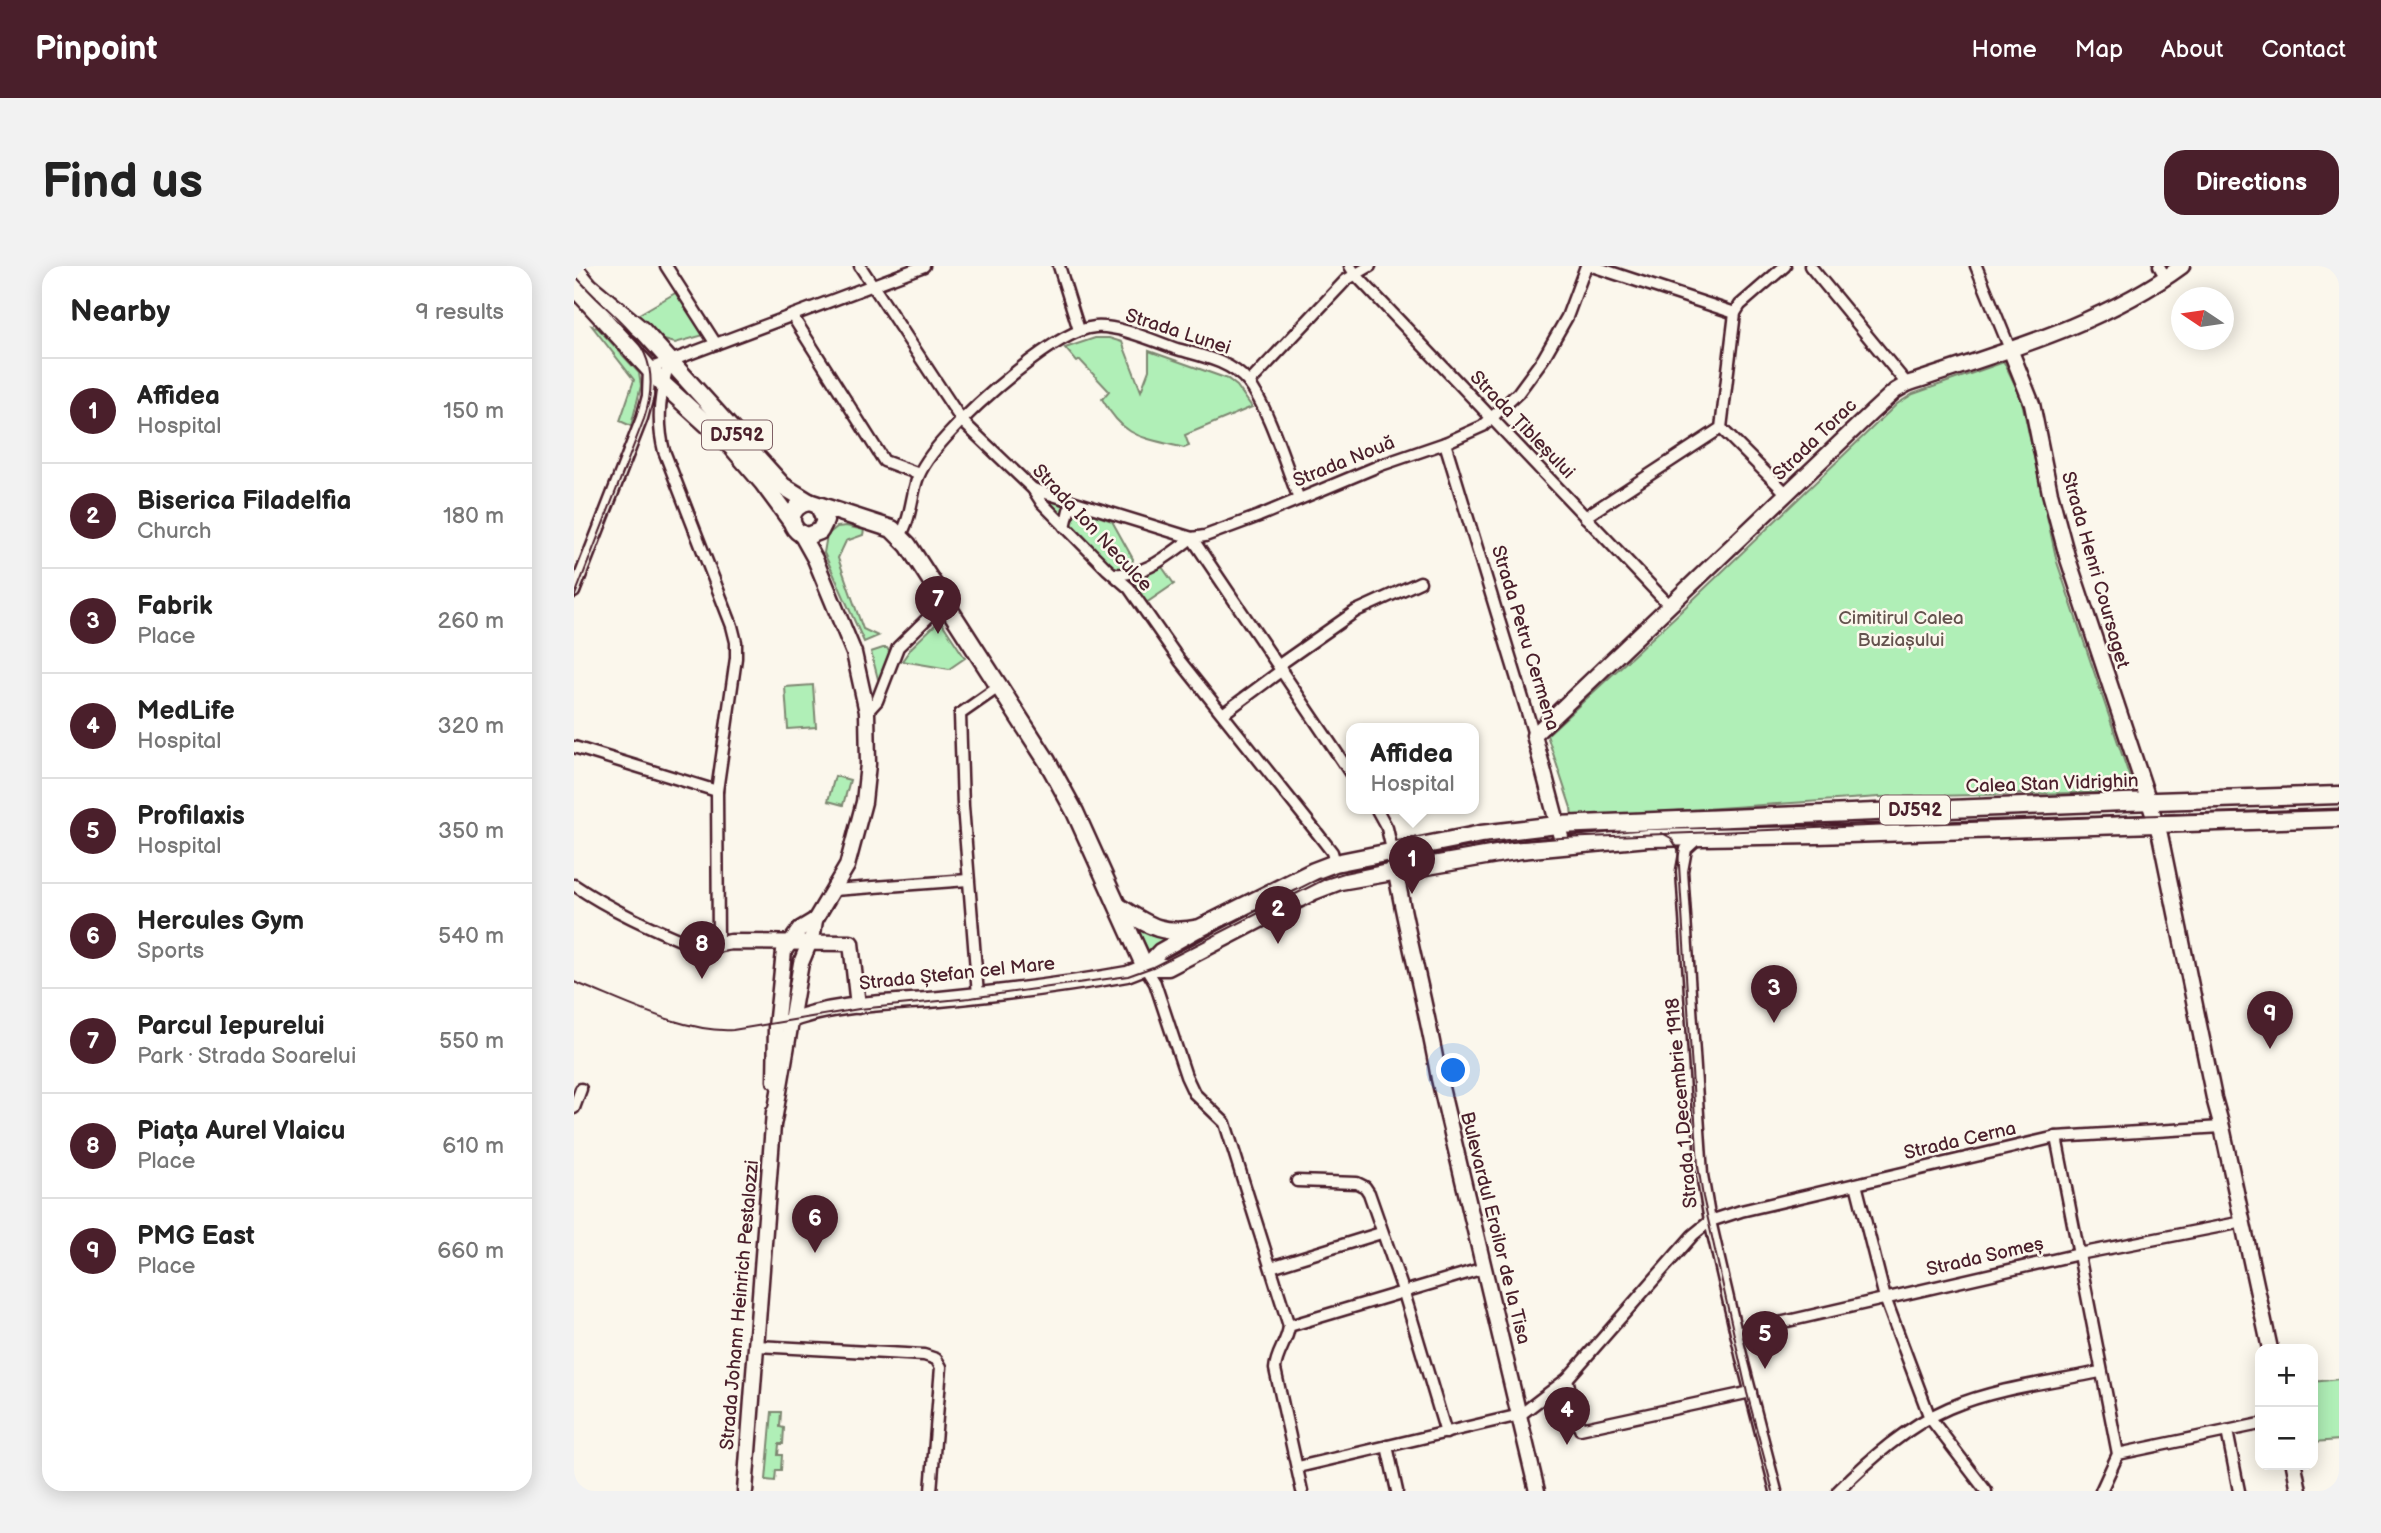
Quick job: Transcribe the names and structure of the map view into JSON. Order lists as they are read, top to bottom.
{
  "streets": {
    "main road": ["DJ592", "Calea Stan Vidrighin", "Strada Ștefan cel Mare"],
    "street": [
      "Strada Lunei",
      "Strada Țibleșului",
      "Strada Torac",
      "Strada Nouă",
      "Strada Ion Neculce",
      "Strada Henri Coursaget",
      "Strada Petru Cermena",
      "Strada 1 Decembrie 1918",
      "Strada Cerna",
      "Bulevardul Eroilor de la Tisa",
      "Strada Someș",
      "Strada Johann Heinrich Pestalozzi"
    ]
  },
  "crossings": [
    ["Strada Lunei", "Strada Nouă"],
    ["Strada Țibleșului", "Strada Torac"],
    ["Strada Țibleșului", "Strada Nouă"],
    ["DJ592", "Strada Henri Coursaget"],
    ["DJ592", "Strada Ștefan cel Mare"],
    ["DJ592", "Strada 1 Decembrie 1918"],
    ["Strada Torac", "Strada Henri Coursaget"],
    ["Strada Torac", "Strada Petru Cermena"],
    ["Strada Nouă", "Strada Petru Cermena"],
    ["Strada Ion Neculce", "Strada Ștefan cel Mare"],
    ["Strada Henri Coursaget", "Calea Stan Vidrighin"],
    ["Strada Henri Coursaget", "Strada Cerna"],
    ["Strada Henri Coursaget", "Strada Someș"],
    ["Strada Petru Cermena", "Strada Ștefan cel Mare"],
    ["Calea Stan Vidrighin", "Strada Ștefan cel Mare"],
    ["Strada Ștefan cel Mare", "Strada 1 Decembrie 1918"],
    ["Strada Ștefan cel Mare", "Bulevardul Eroilor de la Tisa"],
    ["Strada Ștefan cel Mare", "Strada Johann Heinrich Pestalozzi"],
    ["Strada 1 Decembrie 1918", "Strada Cerna"],
    ["Strada 1 Decembrie 1918", "Strada Someș"]
  ],
  "parks": ["Cimitirul Calea Buziașului"],
  "north": "left",
  "page": {
    "header": "Pinpoint",
    "nav": [
      "Home",
      "Map",
      "About",
      "Contact"
    ],
    "buttons": "Directions",
    "title": "Find us",
    "heading": ["Nearby", "9 results"],
    "list": [
      {
        "mark": "1",
        "name": "Affidea",
        "note": "Hospital",
        "value": "150 m"
      },
      {
        "mark": "2",
        "name": "Biserica Filadelfia",
        "note": "Church",
        "value": "180 m"
      },
      {
        "mark": "3",
        "name": "Fabrik",
        "note": "Place",
        "value": "260 m"
      },
      {
        "mark": "4",
        "name": "MedLife",
        "note": "Hospital",
        "value": "320 m"
      },
      {
        "mark": "5",
        "name": "Profilaxis",
        "note": "Hospital",
        "value": "350 m"
      },
      {
        "mark": "6",
        "name": "Hercules Gym",
        "note": "Sports",
        "value": "540 m"
      },
      {
        "mark": "7",
        "name": "Parcul Iepurelui",
        "note": "Park · Strada Soarelui",
        "value": "550 m"
      },
      {
        "mark": "8",
        "name": "Piața Aurel Vlaicu",
        "note": "Place",
        "value": "610 m"
      },
      {
        "mark": "9",
        "name": "PMG East",
        "note": "Place",
        "value": "660 m"
      }
    ],
    "pins": [
      "7",
      "1",
      "2",
      "8",
      "3",
      "9",
      "6",
      "5",
      "4"
    ],
    "popup": ["Affidea", "Hospital"],
    "map_buttons": ["+", "−"]
  }
}
